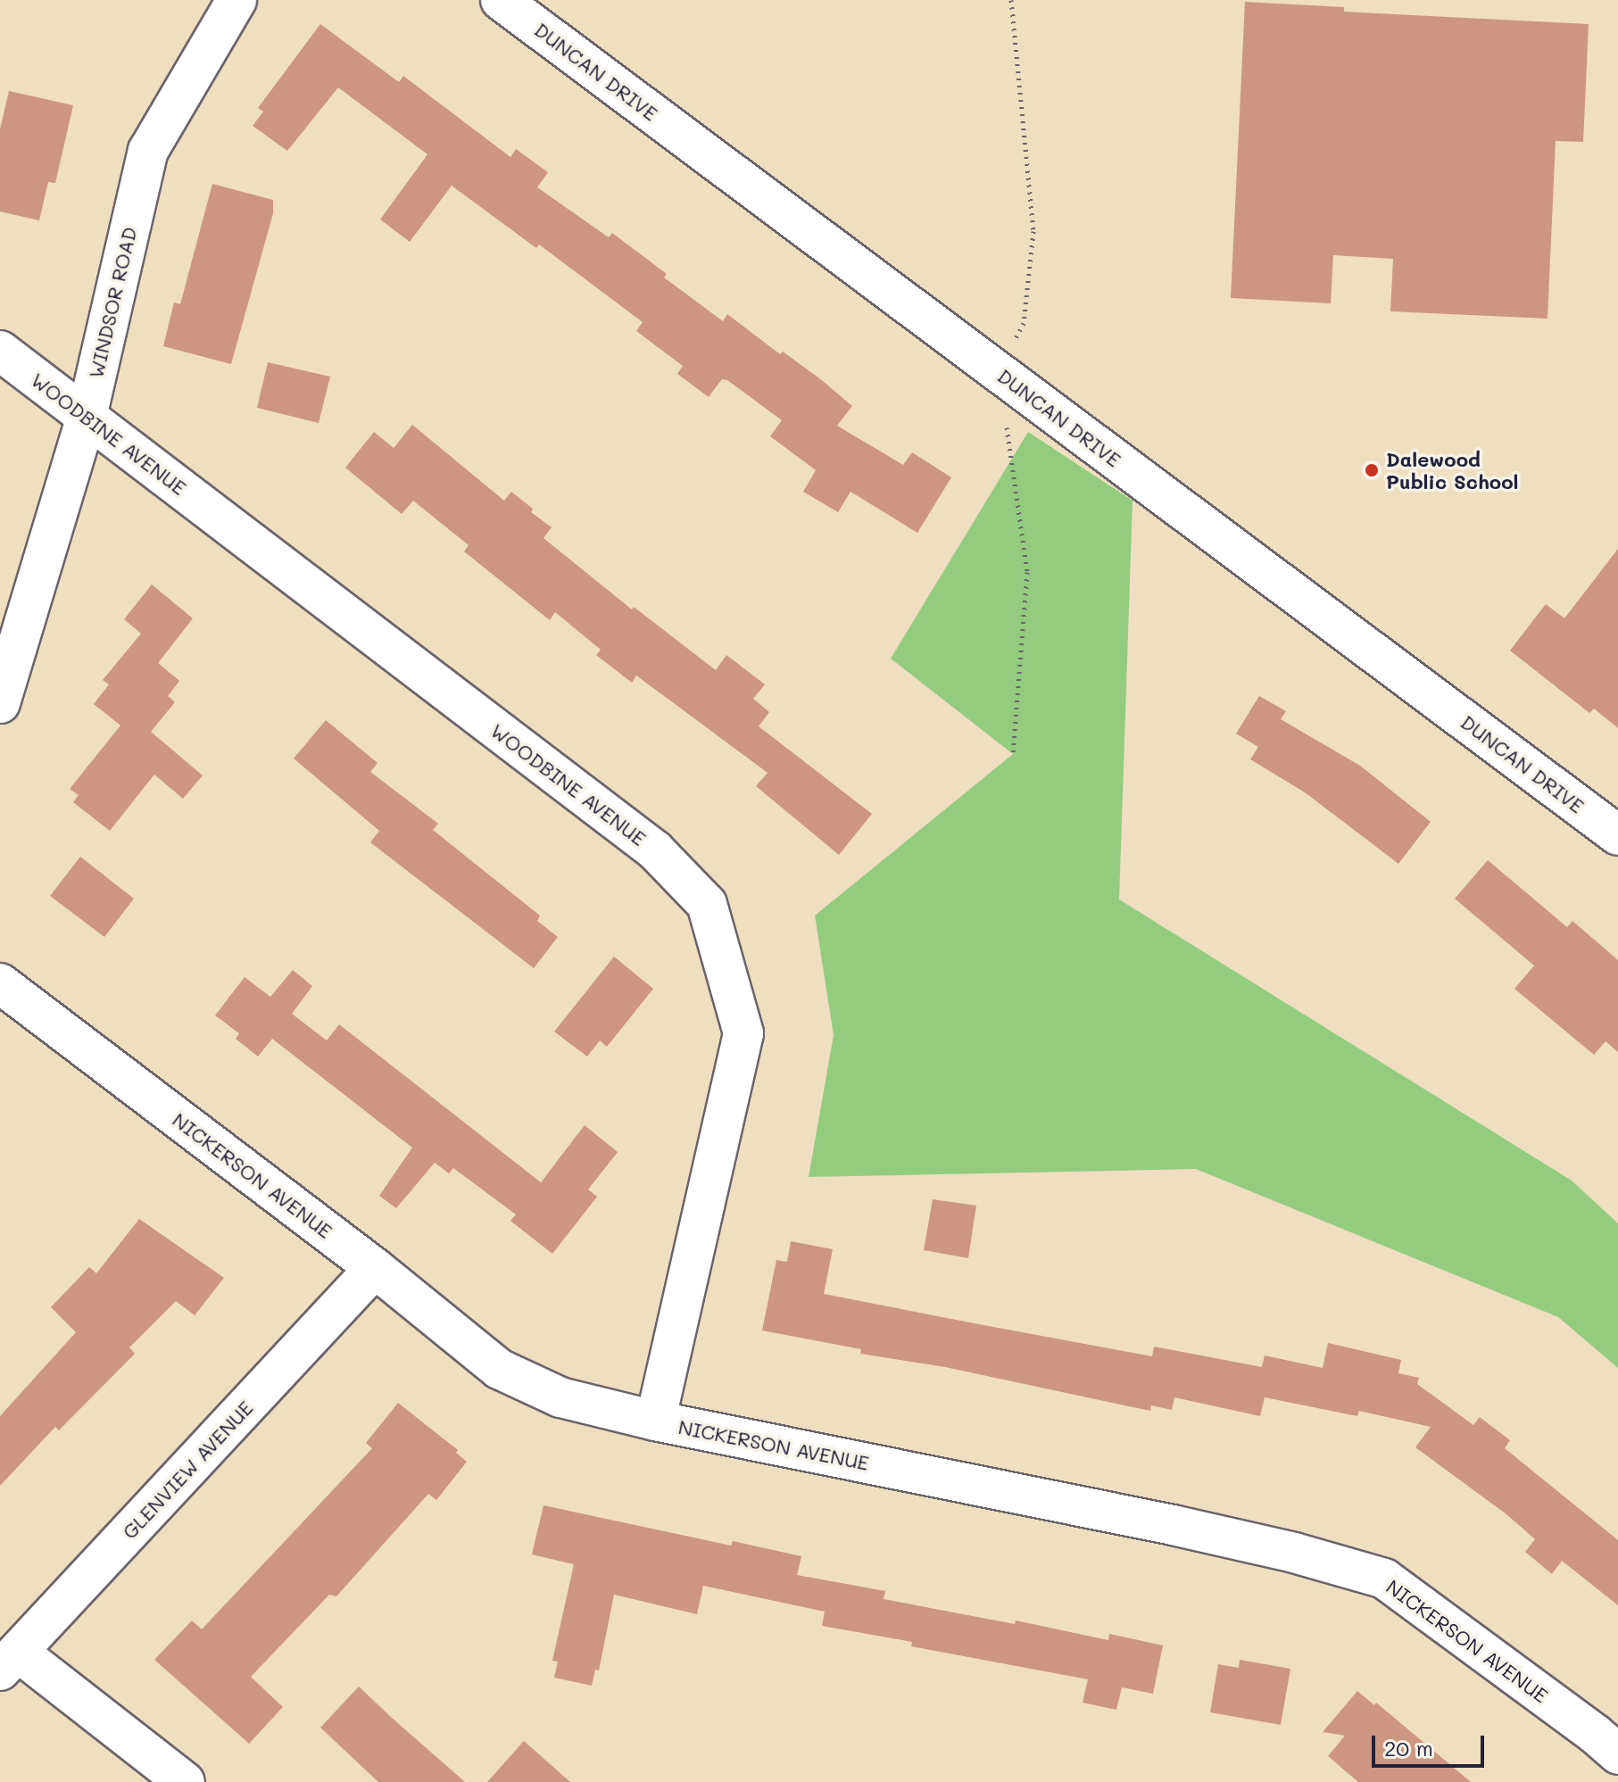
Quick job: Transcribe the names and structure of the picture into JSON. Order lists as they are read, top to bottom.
{
  "streets": {
    "street": [
      "DUNCAN DRIVE",
      "WINDSOR ROAD",
      "WOODBINE AVENUE",
      "NICKERSON AVENUE",
      "GLENVIEW AVENUE"
    ]
  },
  "crossings": [
    ["WINDSOR ROAD", "WOODBINE AVENUE"],
    ["WOODBINE AVENUE", "NICKERSON AVENUE"],
    ["NICKERSON AVENUE", "GLENVIEW AVENUE"]
  ],
  "places": ["Dalewood Public School"],
  "scale_bar": "20 m"
}
